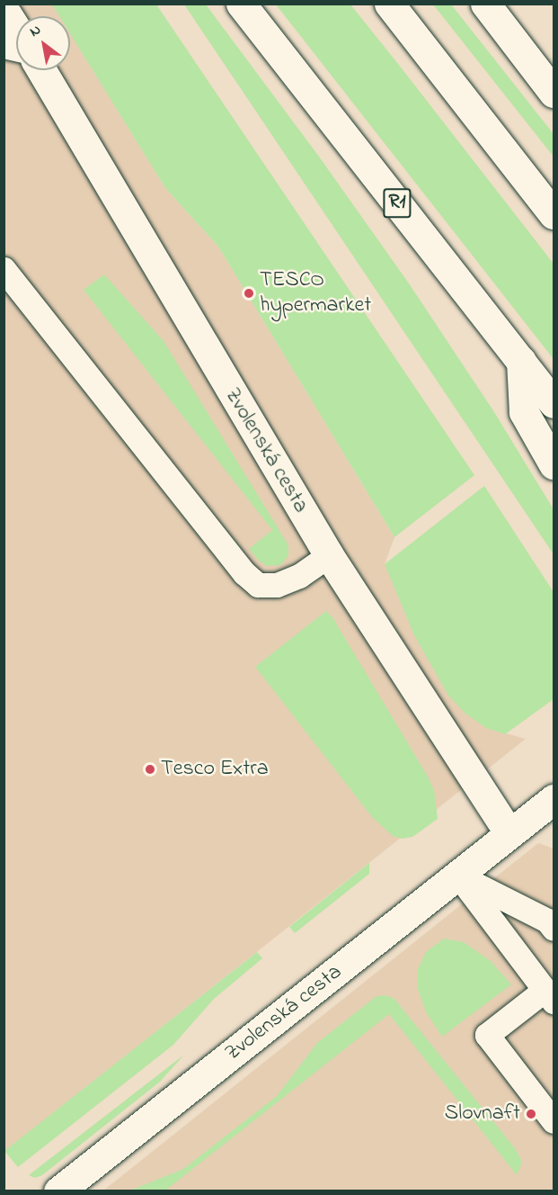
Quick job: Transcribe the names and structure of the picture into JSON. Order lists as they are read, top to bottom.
{
  "streets": {
    "main road": ["R1", "Zvolenská cesta"]
  },
  "places": ["TESCO hypermarket", "Tesco Extra", "Slovnaft"],
  "north": "top left"
}
